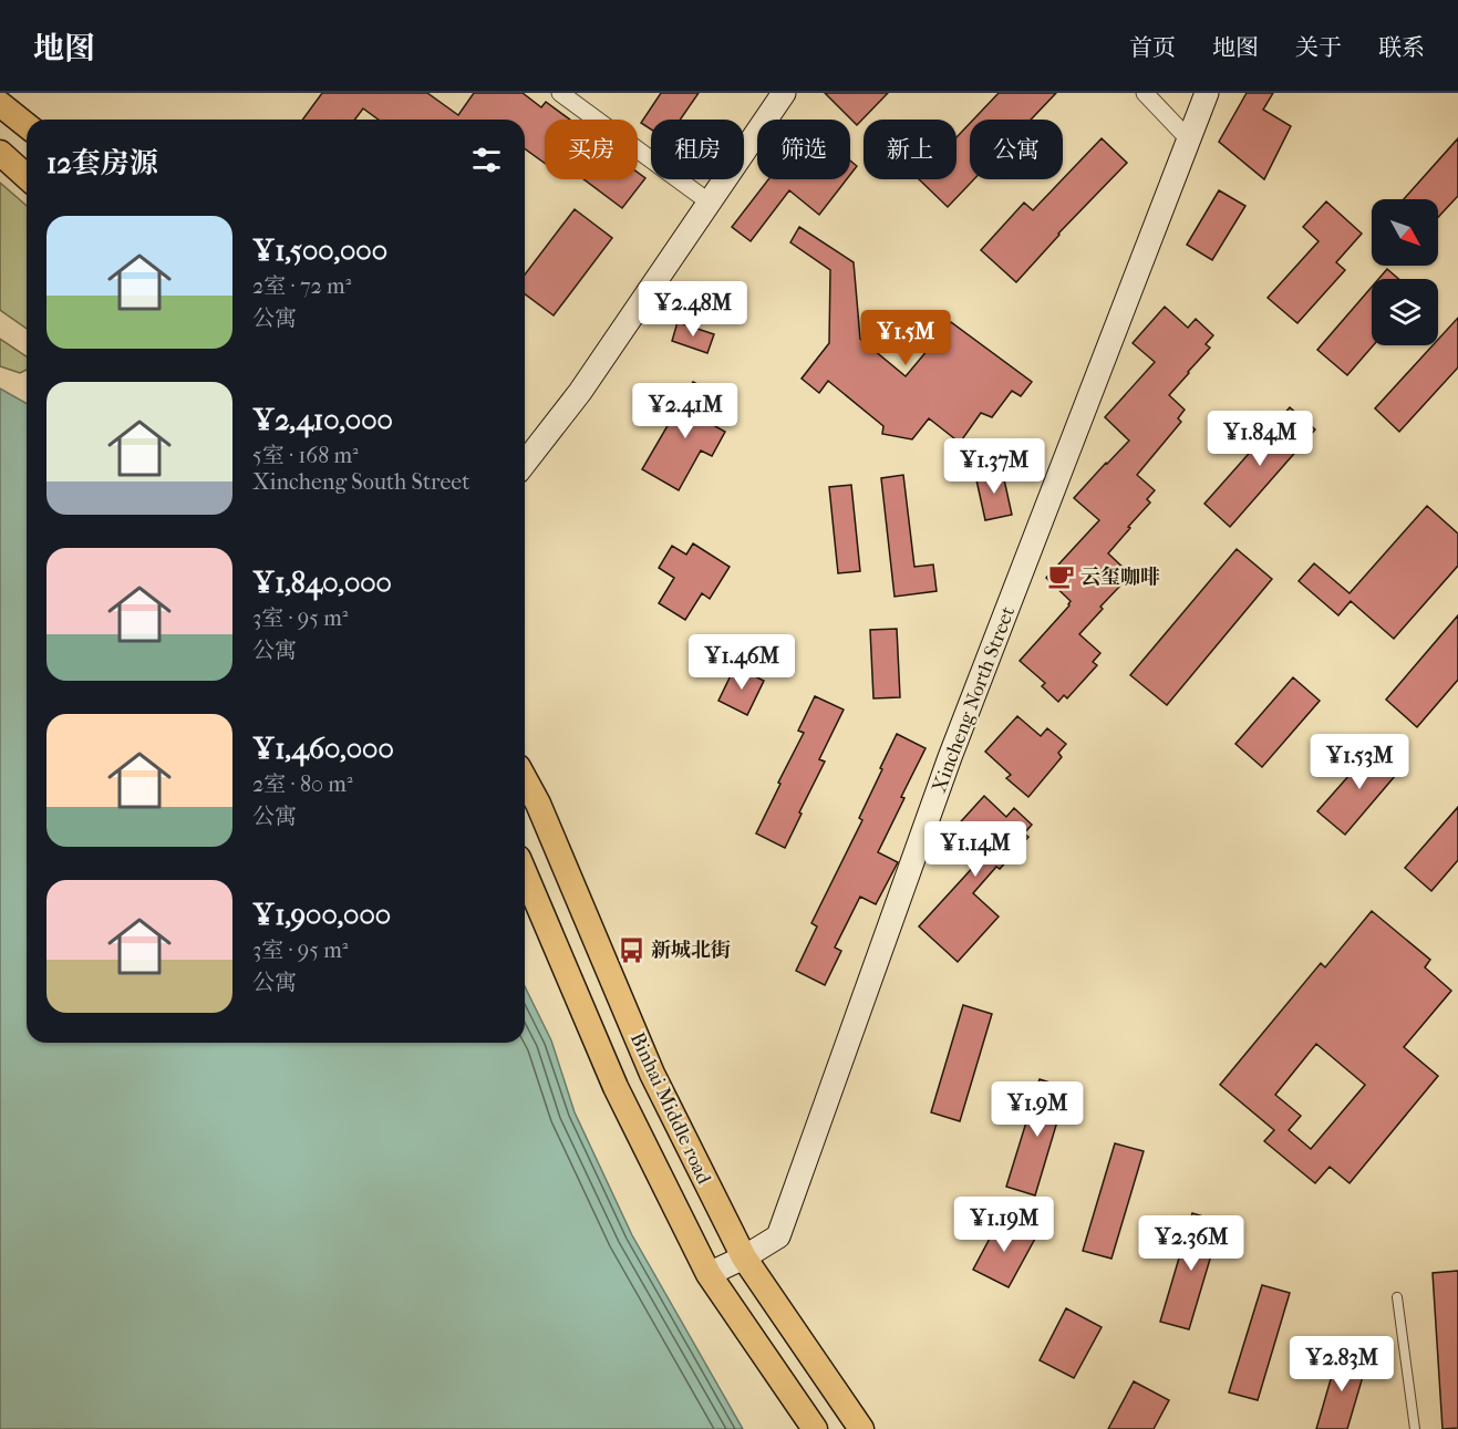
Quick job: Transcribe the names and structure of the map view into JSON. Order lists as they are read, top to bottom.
{
  "streets": {
    "main road": ["Binhai Middle road"],
    "street": ["Xincheng North Street"]
  },
  "crossings": [
    ["Xincheng North Street", "Binhai Middle road"]
  ],
  "places": {
    "cafe": ["云玺咖啡"],
    "bus stop": ["新城北街"]
  },
  "north": "bottom right",
  "page": {
    "header": "地图",
    "nav": [
      "首页",
      "地图",
      "关于",
      "联系"
    ],
    "chip": [
      "买房",
      "租房",
      "筛选",
      "新上",
      "公寓"
    ],
    "heading": "12套房源",
    "list": [
      {
        "name": "¥1,500,000",
        "note": "2室 · 72 m² · 公寓"
      },
      {
        "name": "¥2,410,000",
        "note": "5室 · 168 m² · Xincheng South Street"
      },
      {
        "name": "¥1,840,000",
        "note": "3室 · 95 m² · 公寓"
      },
      {
        "name": "¥1,460,000",
        "note": "2室 · 80 m² · 公寓"
      },
      {
        "name": "¥1,900,000",
        "note": "3室 · 95 m² · 公寓"
      }
    ],
    "price": [
      "¥2.48M",
      "¥1.5M",
      "¥2.41M",
      "¥1.84M",
      "¥1.37M",
      "¥1.46M",
      "¥1.53M",
      "¥1.14M",
      "¥1.9M",
      "¥1.19M",
      "¥2.36M",
      "¥2.83M"
    ]
  }
}
